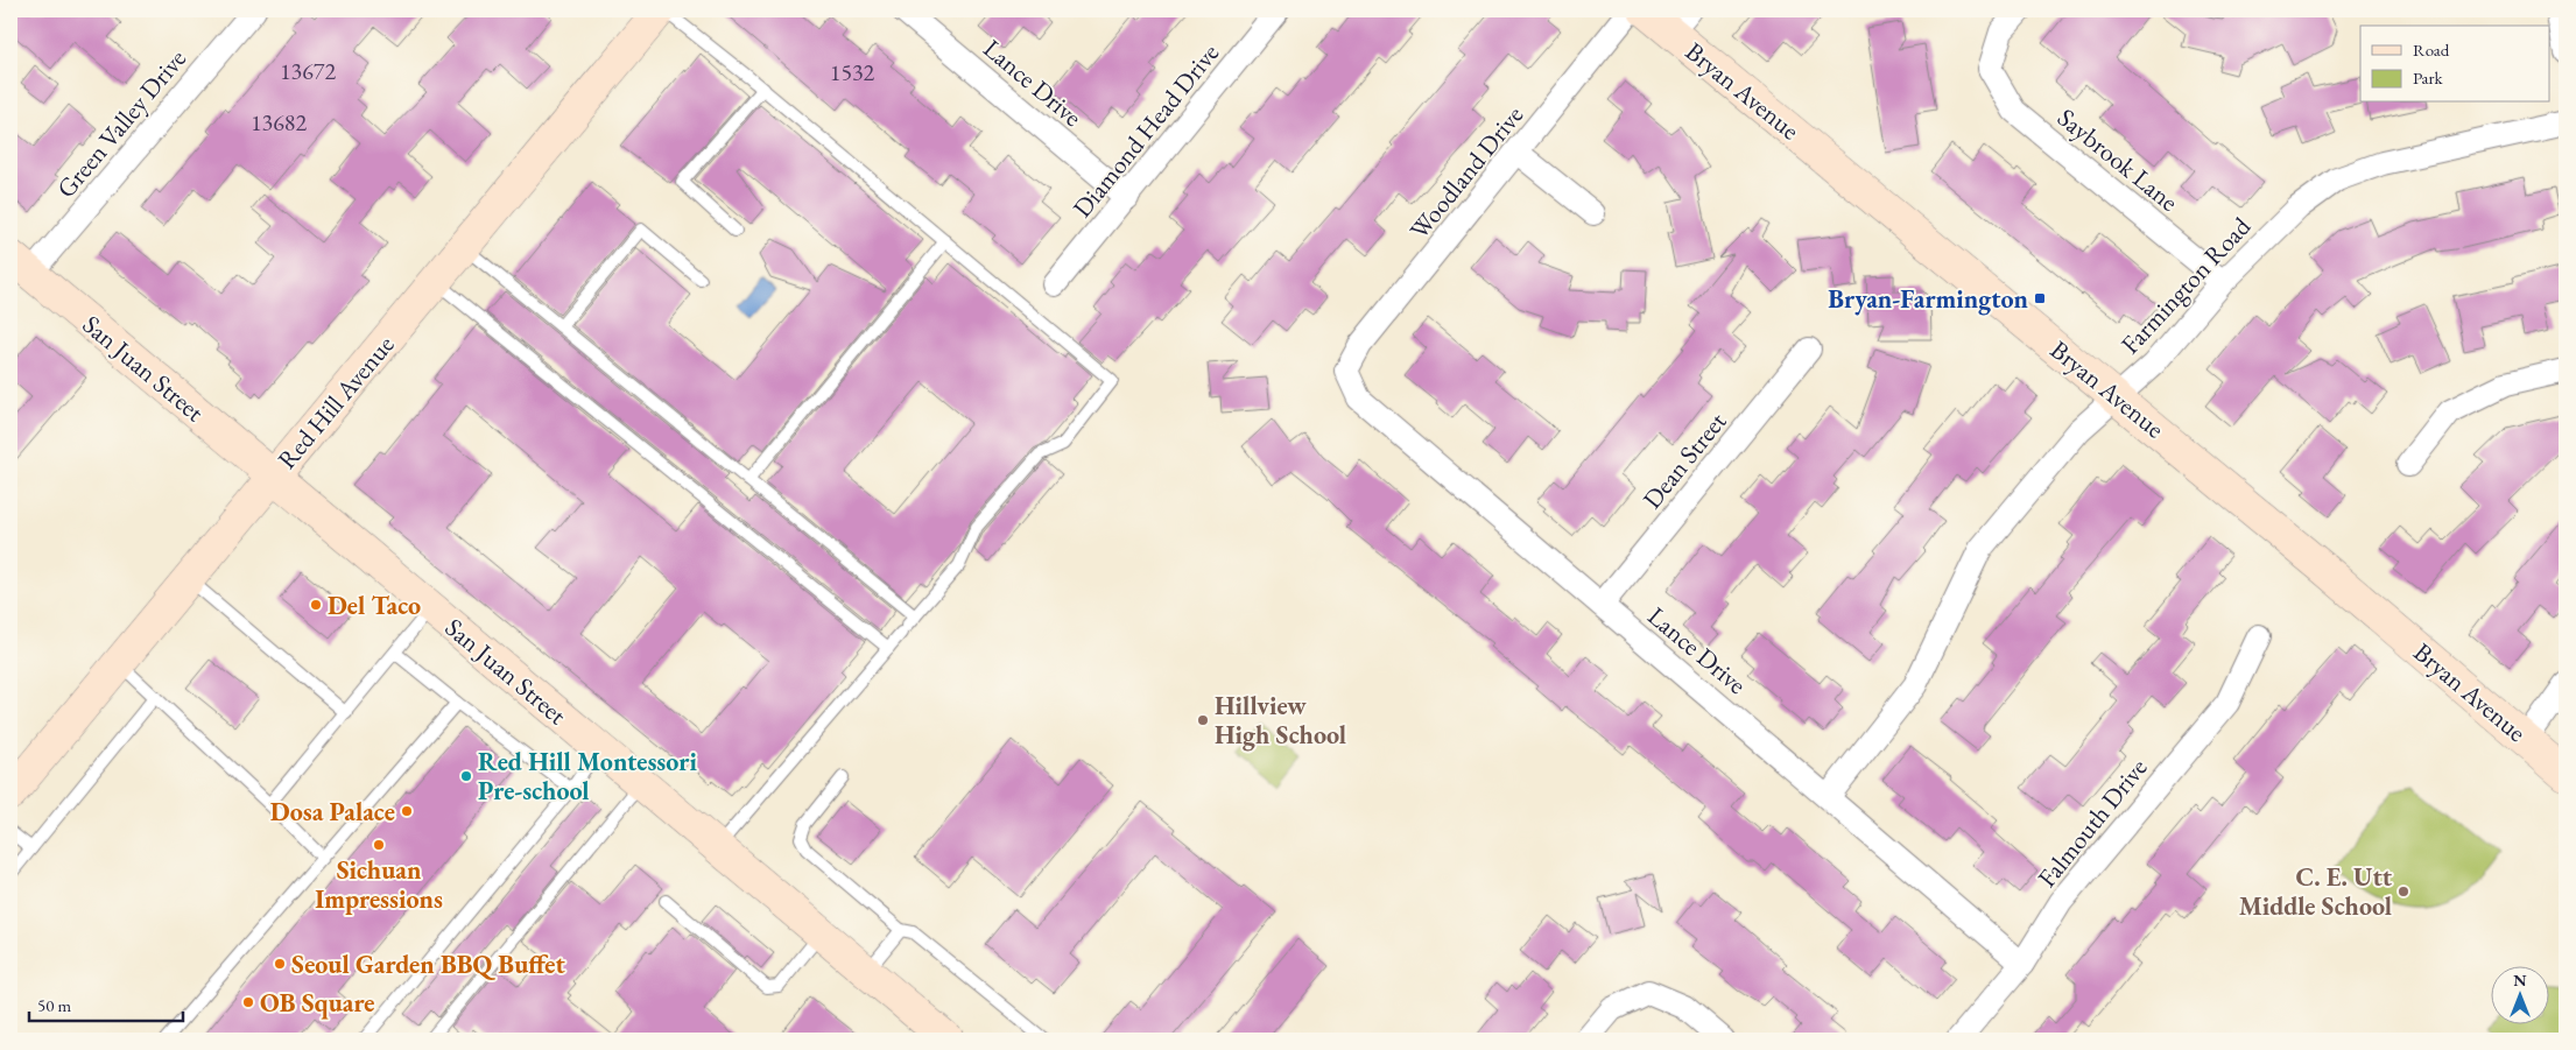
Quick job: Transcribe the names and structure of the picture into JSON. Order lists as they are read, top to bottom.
{
  "streets": {
    "main road": ["Bryan Avenue", "San Juan Street", "Red Hill Avenue"],
    "street": [
      "Lance Drive",
      "Green Valley Drive",
      "Diamond Head Drive",
      "Saybrook Lane",
      "Woodland Drive",
      "Farmington Road",
      "Dean Street",
      "Falmouth Drive"
    ]
  },
  "crossings": [
    ["Lance Drive", "Diamond Head Drive"],
    ["Lance Drive", "Woodland Drive"],
    ["Lance Drive", "Farmington Road"],
    ["Lance Drive", "Dean Street"],
    ["Lance Drive", "Falmouth Drive"],
    ["Bryan Avenue", "Farmington Road"],
    ["Green Valley Drive", "San Juan Street"],
    ["Saybrook Lane", "Farmington Road"],
    ["San Juan Street", "Red Hill Avenue"]
  ],
  "places": {
    "transit": ["Bryan-Farmington"],
    "other": [
      "Del Taco",
      "Hillview High School",
      "Red Hill Montessori Pre-school",
      "Dosa Palace",
      "Sichuan Impressions",
      "C. E. Utt Middle School",
      "Seoul Garden BBQ Buffet",
      "OB Square"
    ]
  },
  "house_numbers": ["13672", "1532", "13682"],
  "legend": ["Road", "Park"],
  "scale_bar": "50 m",
  "north": "top"
}
